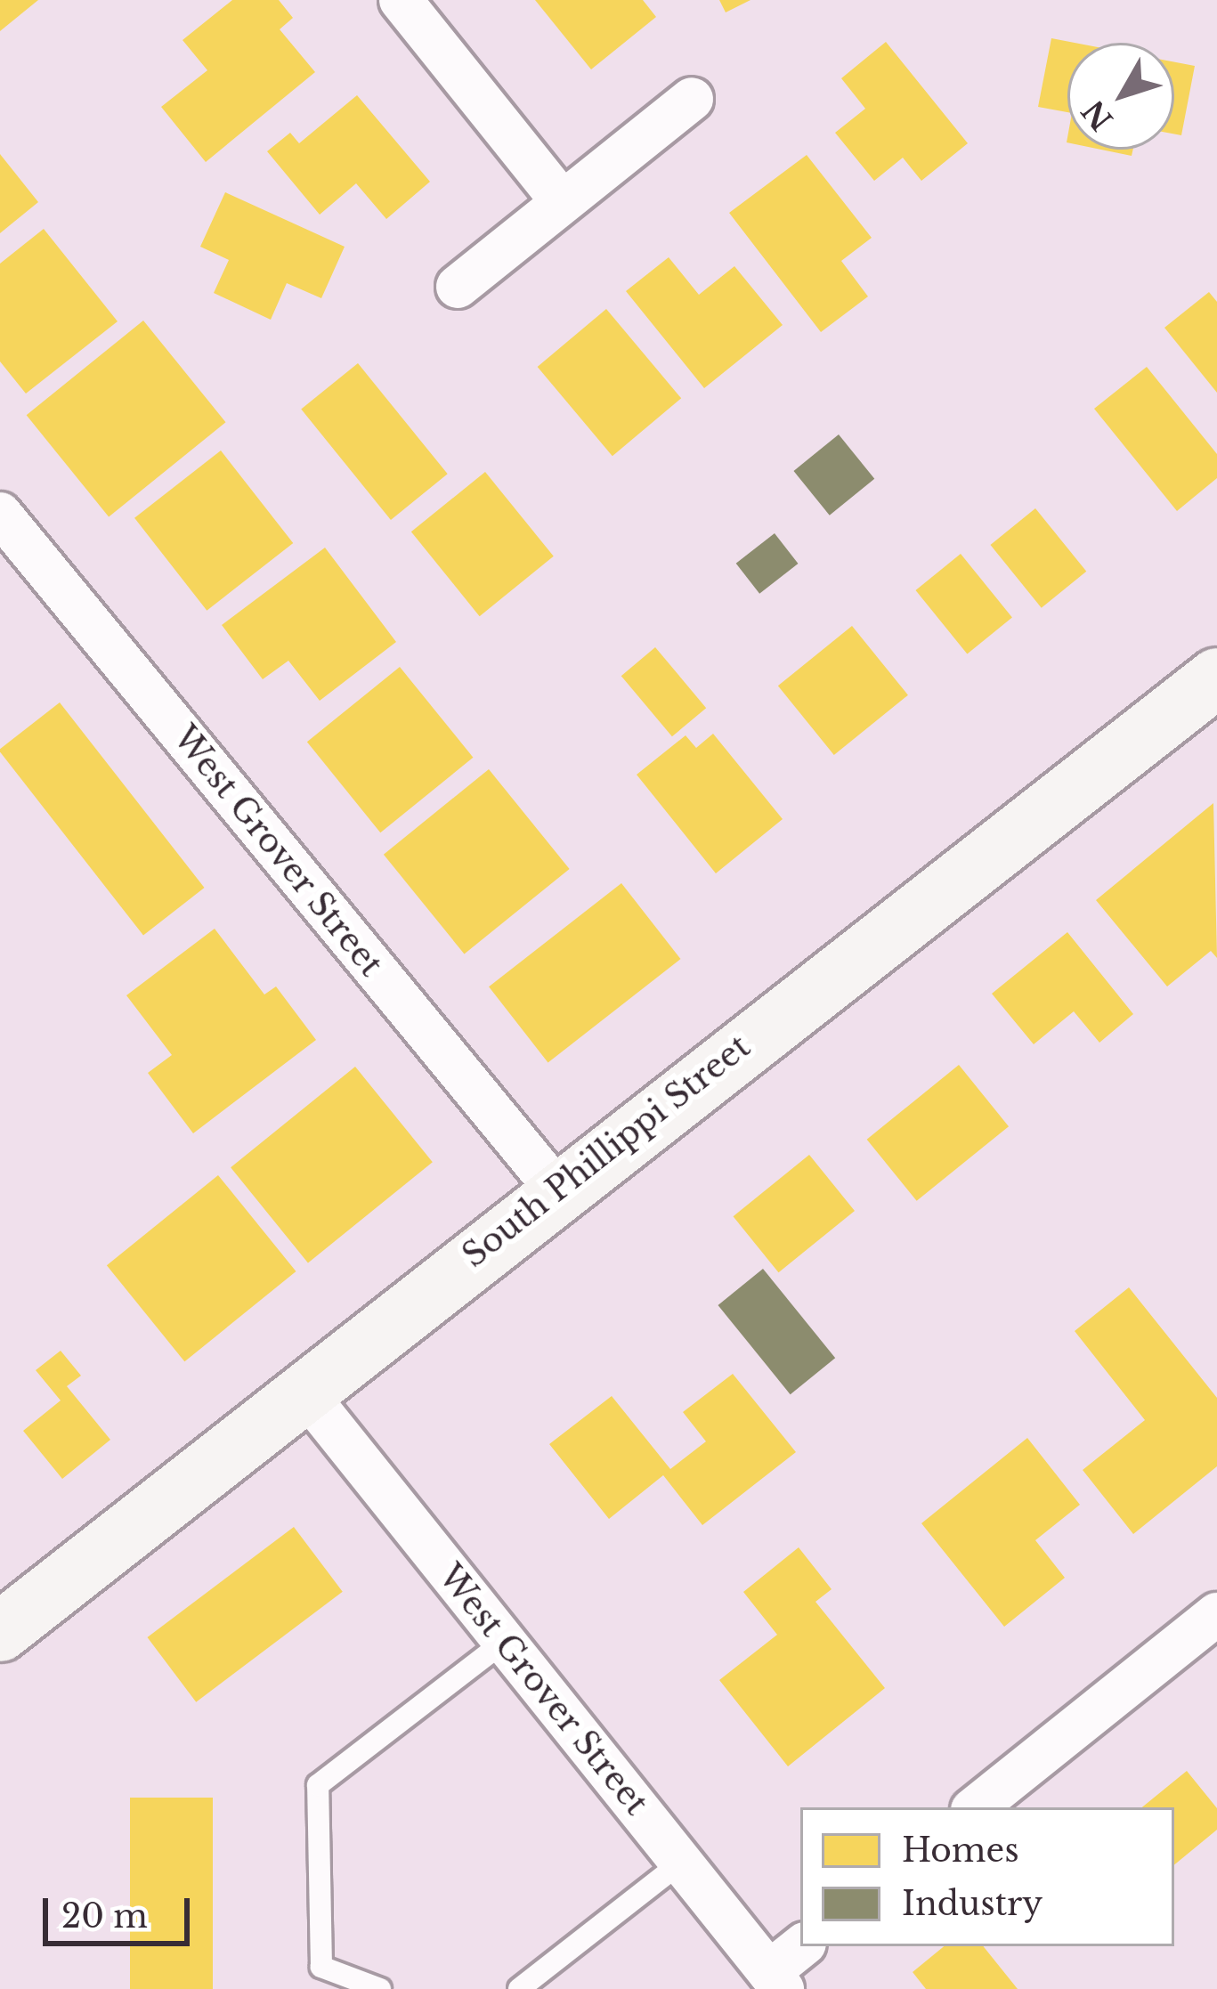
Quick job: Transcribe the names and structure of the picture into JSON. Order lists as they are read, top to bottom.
{
  "streets": {
    "street": ["West Grover Street", "South Phillippi Street"]
  },
  "crossings": [
    ["West Grover Street", "South Phillippi Street"]
  ],
  "legend": ["Homes", "Industry"],
  "scale_bar": "20 m",
  "north": "bottom left"
}
